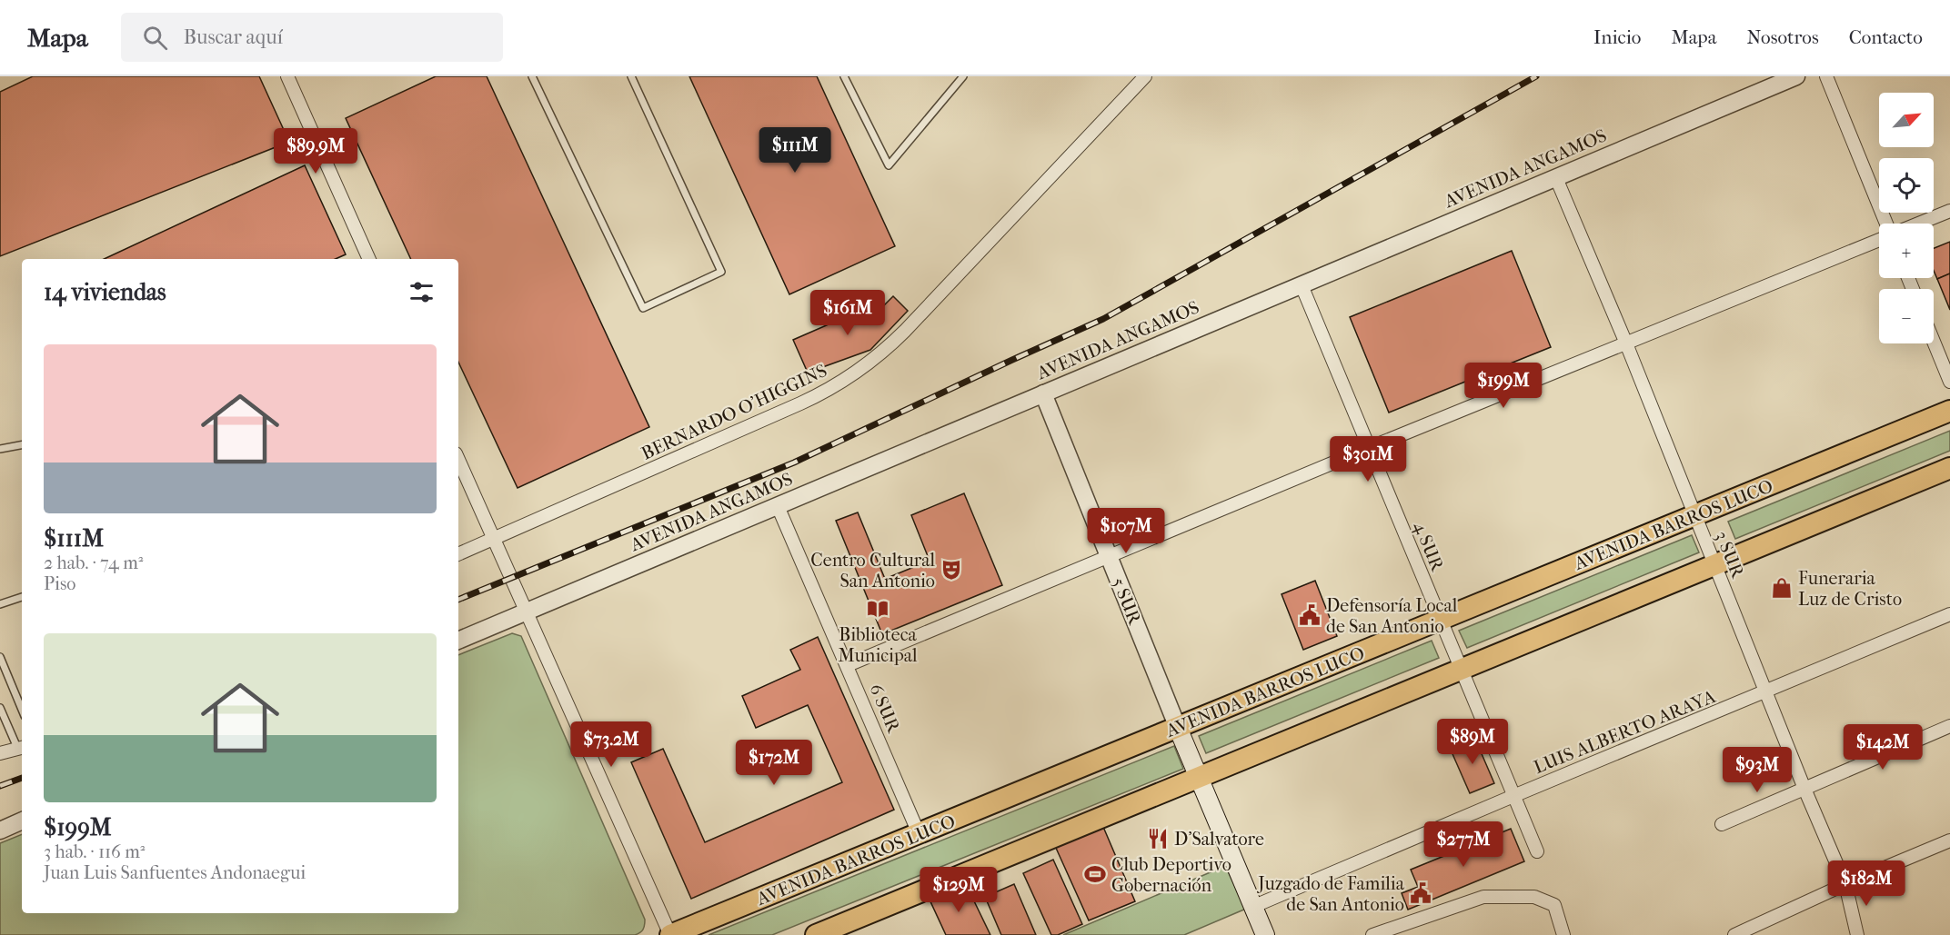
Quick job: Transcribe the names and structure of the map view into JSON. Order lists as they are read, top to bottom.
{
  "streets": {
    "main road": ["AVENIDA BARROS LUCO", "5 SUR"],
    "street": [
      "AVENIDA ANGAMOS",
      "BERNARDO O'HIGGINS",
      "4 SUR",
      "3 SUR",
      "6 SUR",
      "LUIS ALBERTO ARAYA"
    ]
  },
  "crossings": [
    ["AVENIDA ANGAMOS", "4 SUR"],
    ["AVENIDA ANGAMOS", "3 SUR"],
    ["AVENIDA ANGAMOS", "5 SUR"],
    ["AVENIDA ANGAMOS", "6 SUR"],
    ["AVENIDA BARROS LUCO", "4 SUR"],
    ["AVENIDA BARROS LUCO", "3 SUR"],
    ["AVENIDA BARROS LUCO", "5 SUR"],
    ["AVENIDA BARROS LUCO", "6 SUR"],
    ["4 SUR", "LUIS ALBERTO ARAYA"],
    ["3 SUR", "LUIS ALBERTO ARAYA"],
    ["5 SUR", "LUIS ALBERTO ARAYA"]
  ],
  "places": {
    "theatre": ["Centro Cultural San Antonio"],
    "shop": ["Funeraria Luz de Cristo"],
    "library": ["Biblioteca Municipal"],
    "public building": ["Defensoría Local de San Antonio", "Juzgado de Familia de San Antonio"],
    "restaurant": ["D'Salvatore"],
    "sports": ["Club Deportivo Gobernación"]
  },
  "north": "top right",
  "page": {
    "header": "Mapa",
    "search": "Buscar aquí",
    "nav": [
      "Inicio",
      "Mapa",
      "Nosotros",
      "Contacto"
    ],
    "map_buttons": ["+", "−"],
    "price": [
      "$111M",
      "$89.9M",
      "$161M",
      "$199M",
      "$301M",
      "$107M",
      "$89M",
      "$73.2M",
      "$142M",
      "$172M",
      "$93M",
      "$277M",
      "$182M",
      "$129M"
    ],
    "heading": "14 viviendas",
    "list": [
      {
        "name": "$111M",
        "note": "2 hab. · 74 m² · Piso"
      },
      {
        "name": "$199M",
        "note": "3 hab. · 116 m² · Juan Luis Sanfuentes Andonaegui"
      }
    ]
  }
}
